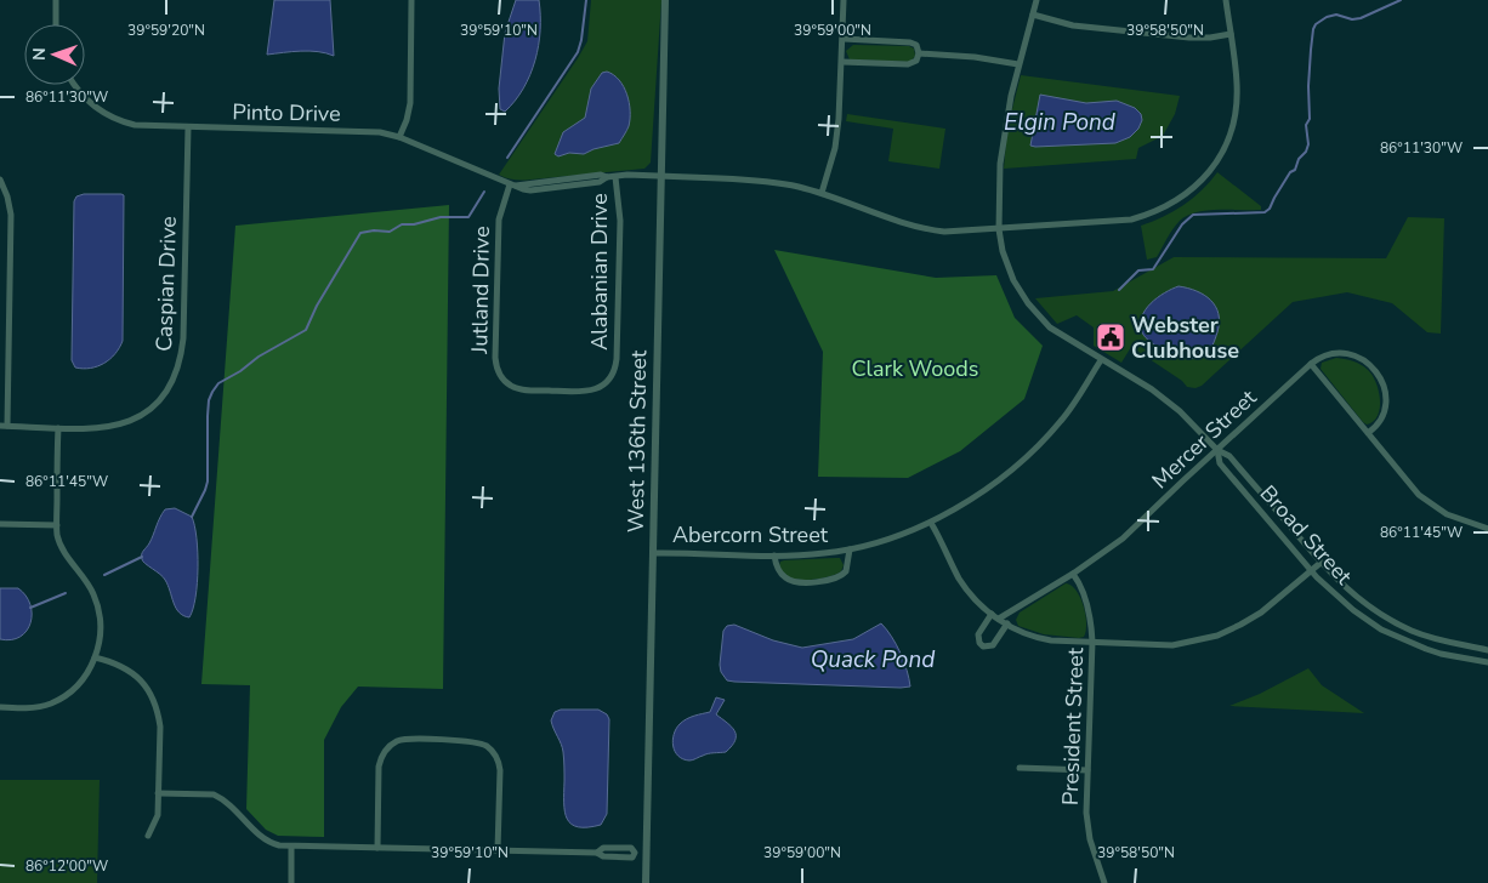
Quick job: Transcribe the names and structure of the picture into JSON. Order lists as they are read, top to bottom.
{
  "streets": {
    "street": [
      "Pinto Drive",
      "Alabanian Drive",
      "Caspian Drive",
      "Jutland Drive",
      "Mercer Street",
      "West 136th Street",
      "Abercorn Street",
      "Broad Street",
      "President Street"
    ]
  },
  "crossings": [
    ["Pinto Drive", "Alabanian Drive"],
    ["Pinto Drive", "Caspian Drive"],
    ["Pinto Drive", "Jutland Drive"],
    ["Pinto Drive", "West 136th Street"],
    ["Pinto Drive", "Broad Street"],
    ["Alabanian Drive", "Jutland Drive"],
    ["Mercer Street", "Broad Street"],
    ["Mercer Street", "President Street"],
    ["West 136th Street", "Abercorn Street"],
    ["Abercorn Street", "Broad Street"]
  ],
  "water": ["Elgin Pond", "Quack Pond"],
  "parks": ["Clark Woods"],
  "places": {
    "public building": ["Webster Clubhouse"]
  },
  "north": "left",
  "coordinates": [
    "39°59'20\"N",
    "39°59'10\"N",
    "39°59'00\"N",
    "39°58'50\"N",
    "86°11'30\"W",
    "86°11'45\"W",
    "86°12'00\"W"
  ]
}
